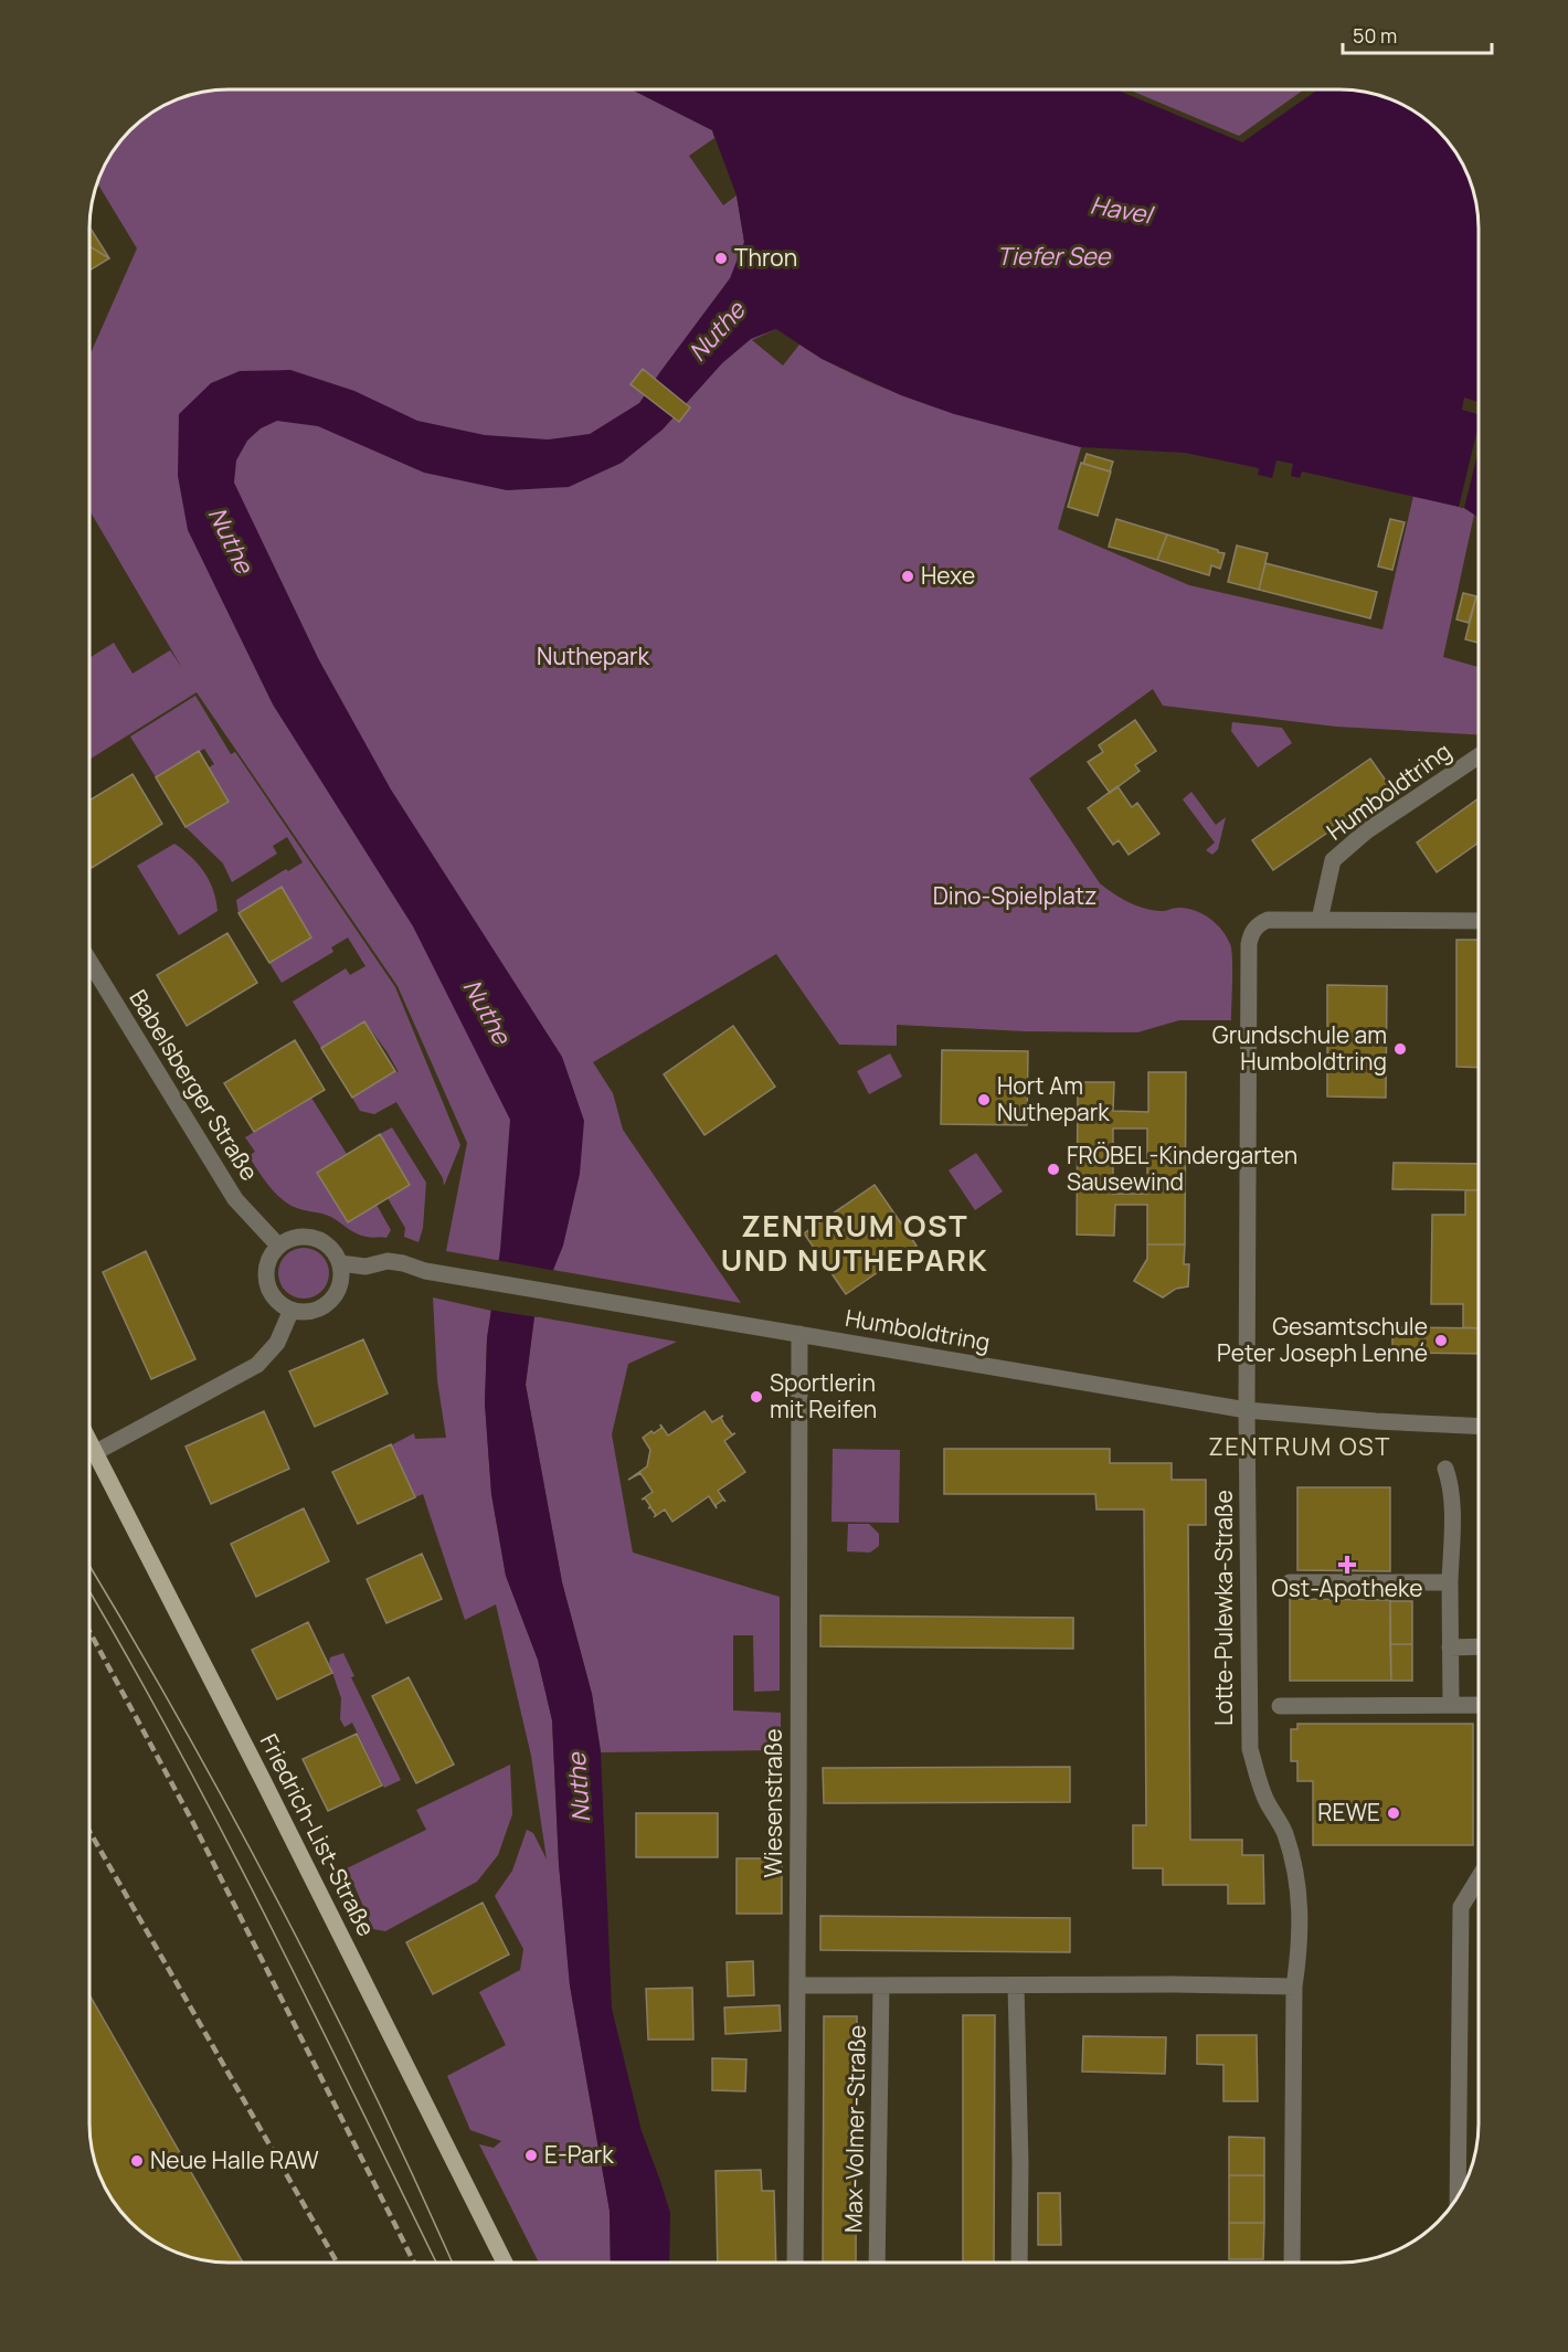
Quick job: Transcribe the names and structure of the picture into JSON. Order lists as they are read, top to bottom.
{
  "streets": {
    "main road": ["Friedrich-List-Straße"],
    "street": [
      "Humboldtring",
      "Babelsberger Straße",
      "Lotte-Pulewka-Straße",
      "Wiesenstraße",
      "Max-Volmer-Straße"
    ]
  },
  "crossings": [
    ["Humboldtring", "Babelsberger Straße"],
    ["Humboldtring", "Lotte-Pulewka-Straße"],
    ["Humboldtring", "Wiesenstraße"]
  ],
  "districts": ["ZENTRUM OST UND NUTHEPARK", "ZENTRUM OST"],
  "water": ["Havel", "Tiefer See", "Nuthe"],
  "parks": ["Nuthepark", "Dino-Spielplatz"],
  "places": {
    "other": [
      "Thron",
      "Hexe",
      "Grundschule am Humboldtring",
      "Hort Am Nuthepark",
      "FRÖBEL-Kindergarten Sausewind",
      "Gesamtschule Peter Joseph Lenné",
      "Sportlerin mit Reifen",
      "REWE",
      "E-Park",
      "Neue Halle RAW"
    ],
    "health": ["Ost-Apotheke"]
  },
  "scale_bar": "50 m"
}
